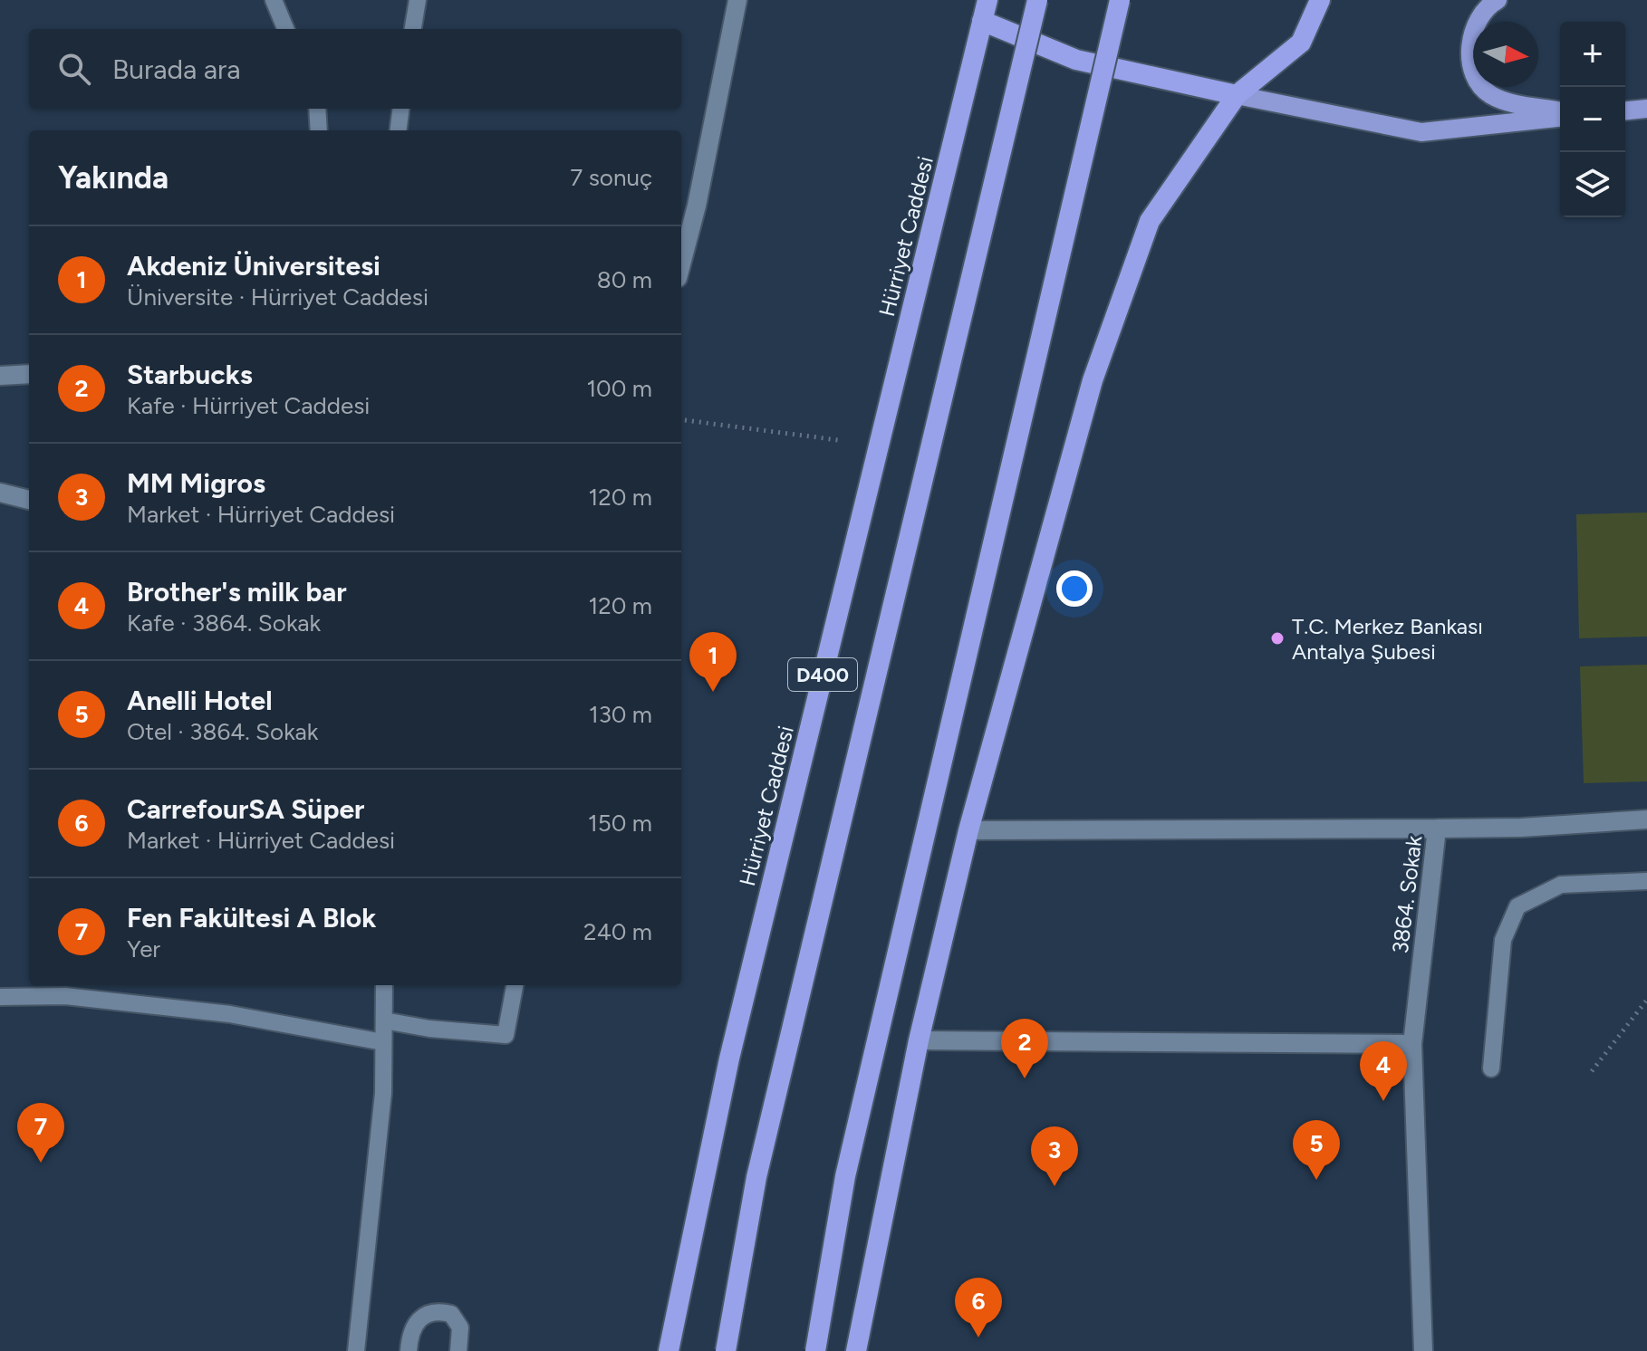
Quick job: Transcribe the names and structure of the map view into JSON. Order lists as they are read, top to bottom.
{
  "streets": {
    "highway": ["Hürriyet Caddesi", "D400"],
    "street": ["3864. Sokak"]
  },
  "places": ["T.C. Merkez Bankası Antalya Şubesi"],
  "north": "right",
  "page": {
    "map_buttons": ["+", "−"],
    "search": "Burada ara",
    "heading": ["Yakında", "7 sonuç"],
    "list": [
      {
        "mark": "1",
        "name": "Akdeniz Üniversitesi",
        "note": "Üniversite · Hürriyet Caddesi",
        "value": "80 m"
      },
      {
        "mark": "2",
        "name": "Starbucks",
        "note": "Kafe · Hürriyet Caddesi",
        "value": "100 m"
      },
      {
        "mark": "3",
        "name": "MM Migros",
        "note": "Market · Hürriyet Caddesi",
        "value": "120 m"
      },
      {
        "mark": "4",
        "name": "Brother's milk bar",
        "note": "Kafe · 3864. Sokak",
        "value": "120 m"
      },
      {
        "mark": "5",
        "name": "Anelli Hotel",
        "note": "Otel · 3864. Sokak",
        "value": "130 m"
      },
      {
        "mark": "6",
        "name": "CarrefourSA Süper",
        "note": "Market · Hürriyet Caddesi",
        "value": "150 m"
      },
      {
        "mark": "7",
        "name": "Fen Fakültesi A Blok",
        "note": "Yer",
        "value": "240 m"
      }
    ],
    "pins": [
      "1",
      "2",
      "4",
      "7",
      "5",
      "3",
      "6"
    ]
  }
}
